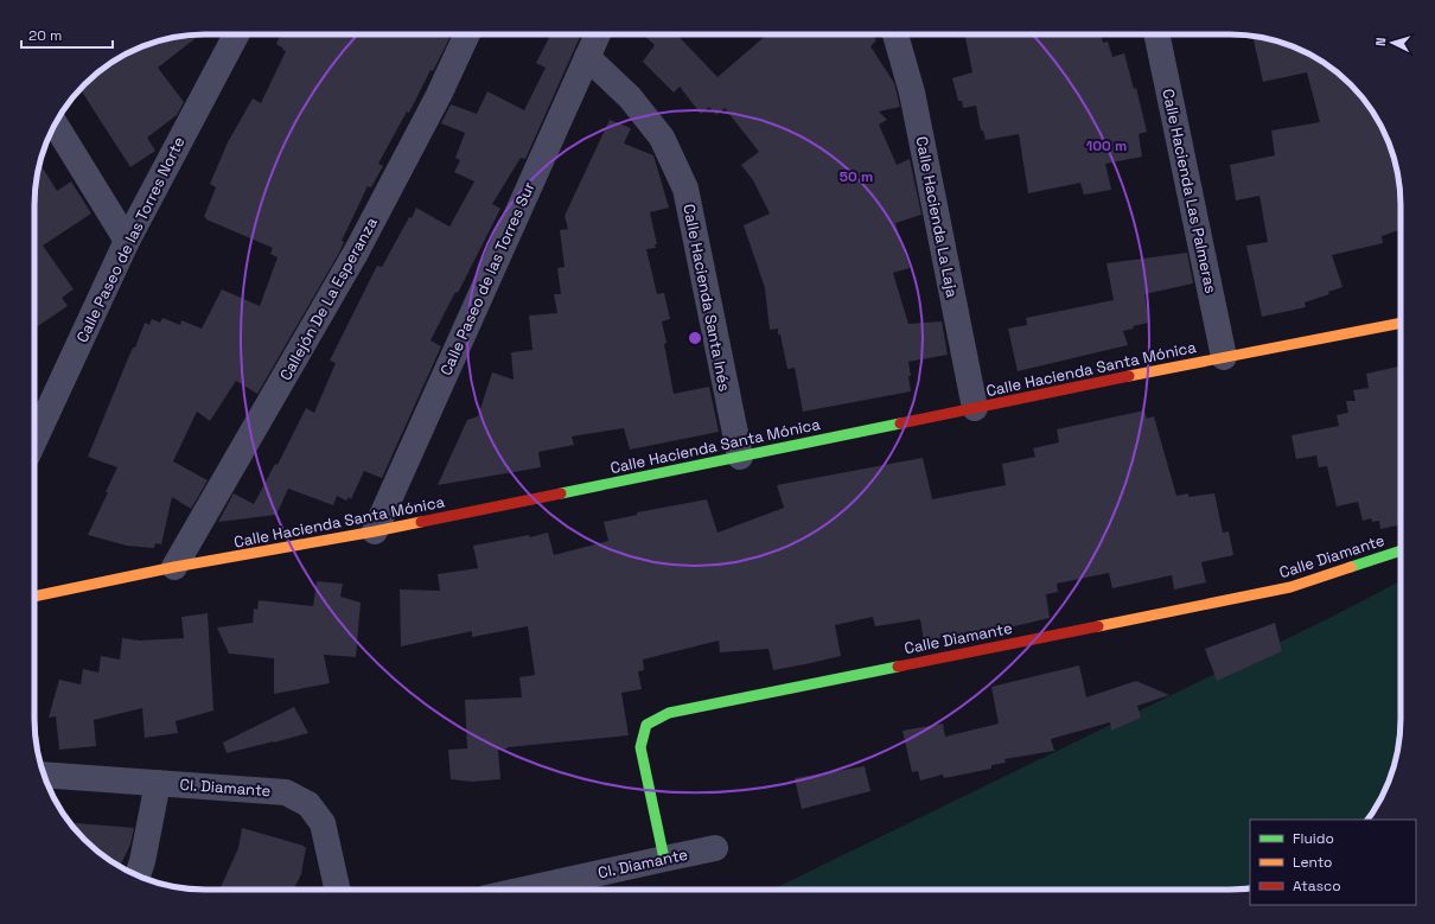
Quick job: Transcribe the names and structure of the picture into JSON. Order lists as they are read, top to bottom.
{
  "streets": {
    "street": [
      "Calle Hacienda Las Palmeras",
      "Calle Hacienda La Laja",
      "Calle Paseo de las Torres Norte",
      "Calle Paseo de las Torres Sur",
      "Calle Hacienda Santa Inés",
      "Callejón De La Esperanza",
      "Calle Hacienda Santa Mónica",
      "Calle Diamante",
      "Cl. Diamante"
    ]
  },
  "crossings": [
    ["Calle Hacienda Las Palmeras", "Calle Hacienda Santa Mónica"],
    ["Calle Hacienda La Laja", "Calle Hacienda Santa Mónica"],
    ["Calle Paseo de las Torres Sur", "Calle Hacienda Santa Inés"],
    ["Calle Paseo de las Torres Sur", "Calle Hacienda Santa Mónica"],
    ["Calle Hacienda Santa Inés", "Calle Hacienda Santa Mónica"],
    ["Callejón De La Esperanza", "Calle Hacienda Santa Mónica"],
    ["Calle Diamante", "Cl. Diamante"]
  ],
  "legend": ["Fluido", "Lento", "Atasco"],
  "scale_bar": "20 m",
  "north": "left",
  "rings": ["100 m", "50 m"]
}
